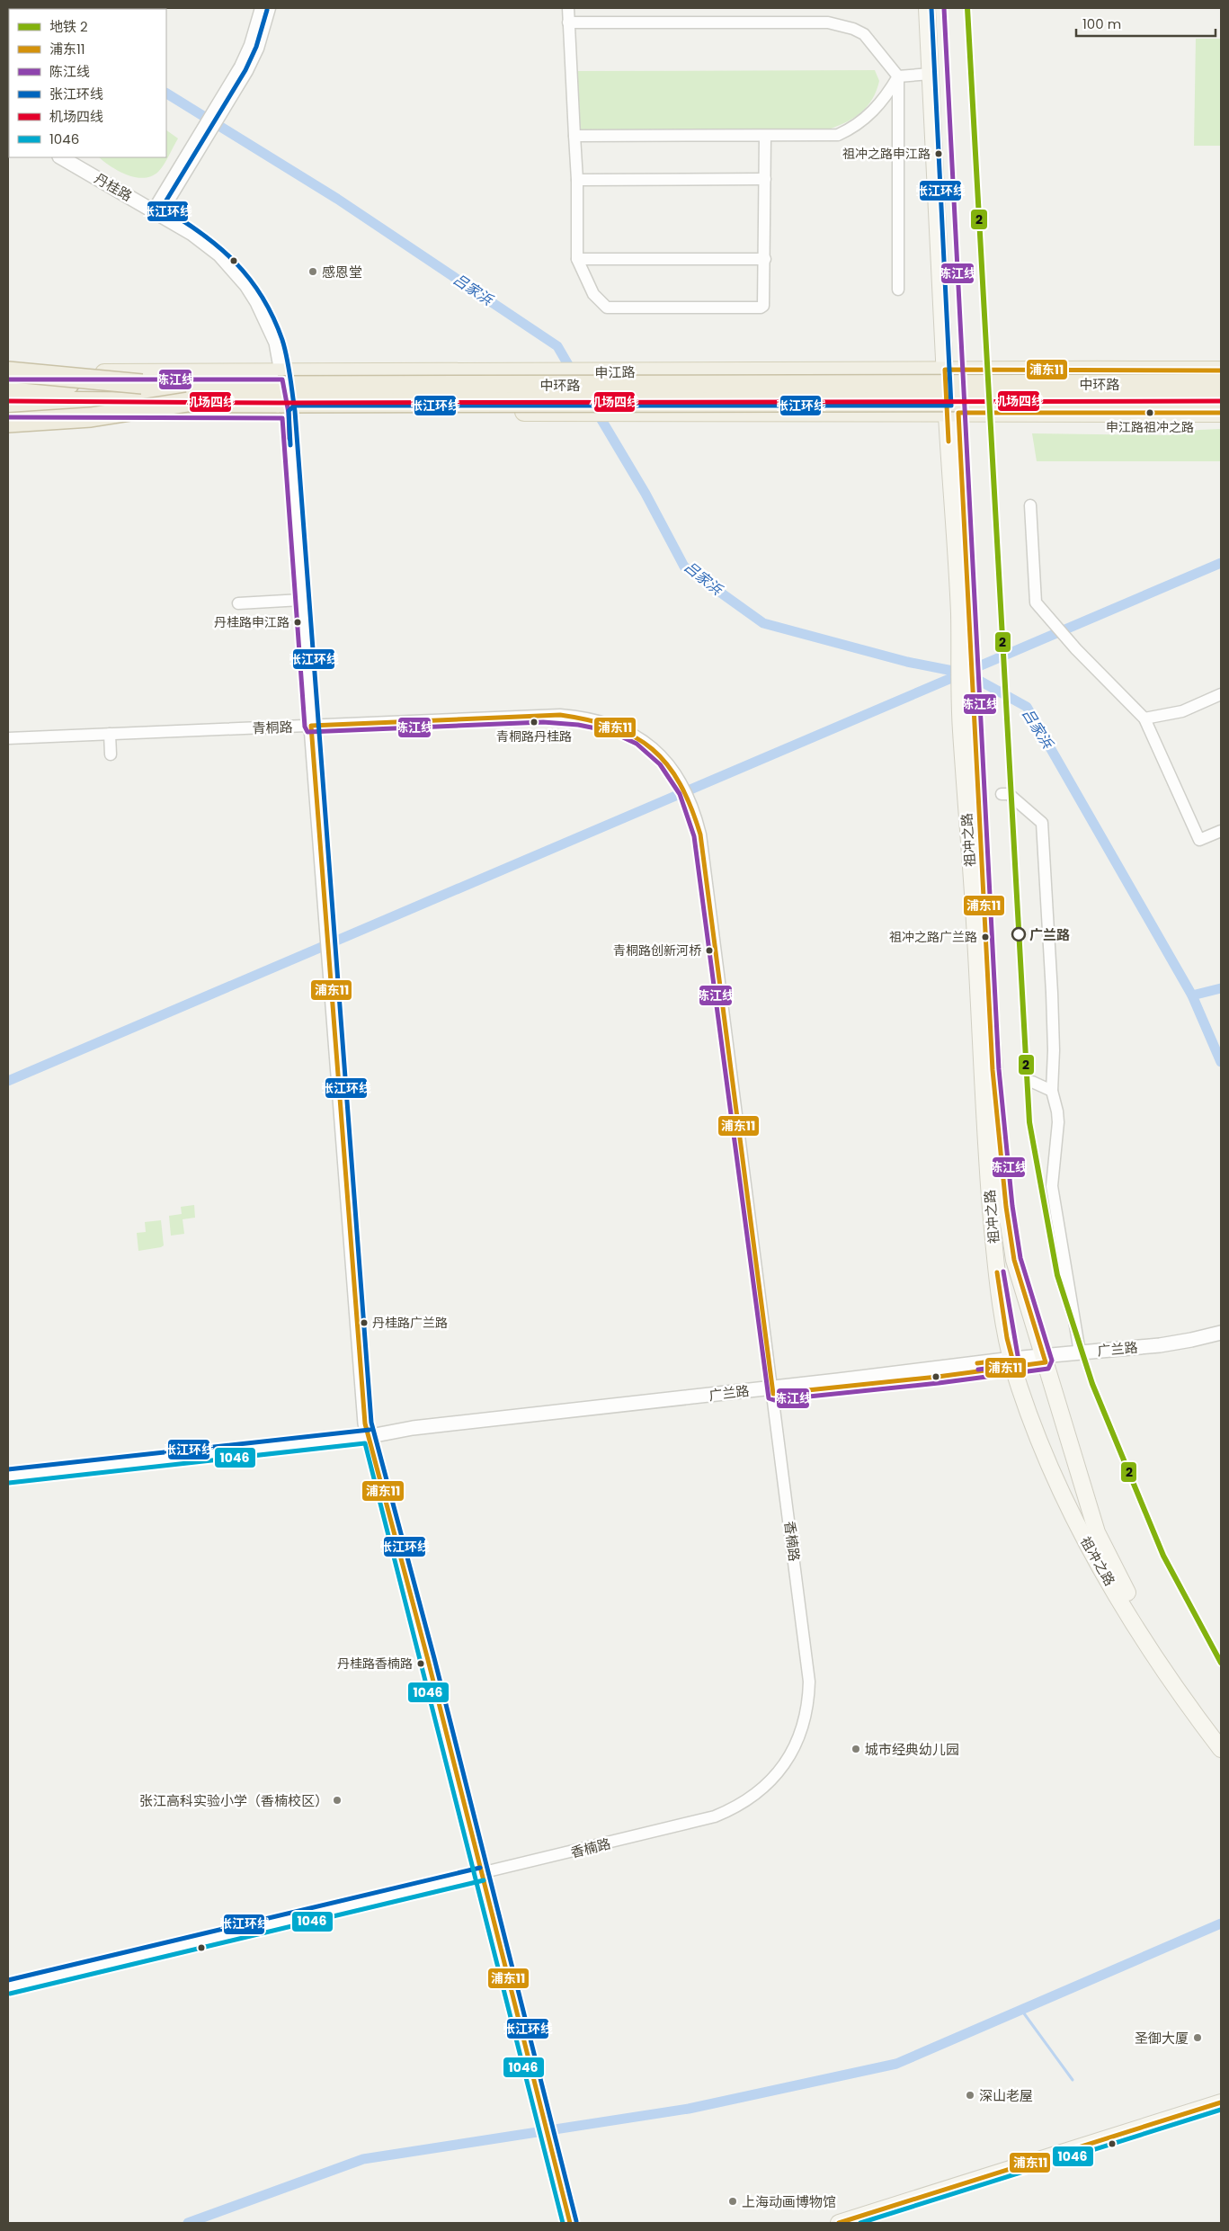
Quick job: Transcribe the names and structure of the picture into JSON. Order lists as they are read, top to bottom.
{
  "streets": {
    "highway": ["中环路"],
    "main road": ["申江路", "祖冲之路"],
    "street": [
      "丹桂路",
      "青桐路",
      "广兰路",
      "香楠路"
    ]
  },
  "crossings": [
    ["丹桂路", "申江路"],
    ["丹桂路", "中环路"],
    ["丹桂路", "青桐路"],
    ["丹桂路", "广兰路"],
    ["丹桂路", "香楠路"],
    ["申江路", "祖冲之路"],
    ["青桐路", "广兰路"],
    ["青桐路", "香楠路"],
    ["祖冲之路", "广兰路"],
    ["广兰路", "香楠路"]
  ],
  "water": ["吕家浜"],
  "places": [
    "祖冲之路申江路",
    "感恩堂",
    "申江路祖冲之路",
    "丹桂路申江路",
    "青桐路丹桂路",
    "广兰路",
    "祖冲之路广兰路",
    "青桐路创新河桥",
    "丹桂路广兰路",
    "丹桂路香楠路",
    "城市经典幼儿园",
    "张江高科实验小学（香楠校区）",
    "圣御大厦",
    "深山老屋",
    "上海动画博物馆"
  ],
  "lines": [
    "metro line 2",
    "transit line 陈江线",
    "transit line 张江环线",
    "transit line 浦东11",
    "transit line 机场四线",
    "transit line 1046"
  ],
  "legend": [
    "地铁 2",
    "浦东11",
    "陈江线",
    "张江环线",
    "机场四线",
    "1046"
  ],
  "scale_bar": "100 m"
}
